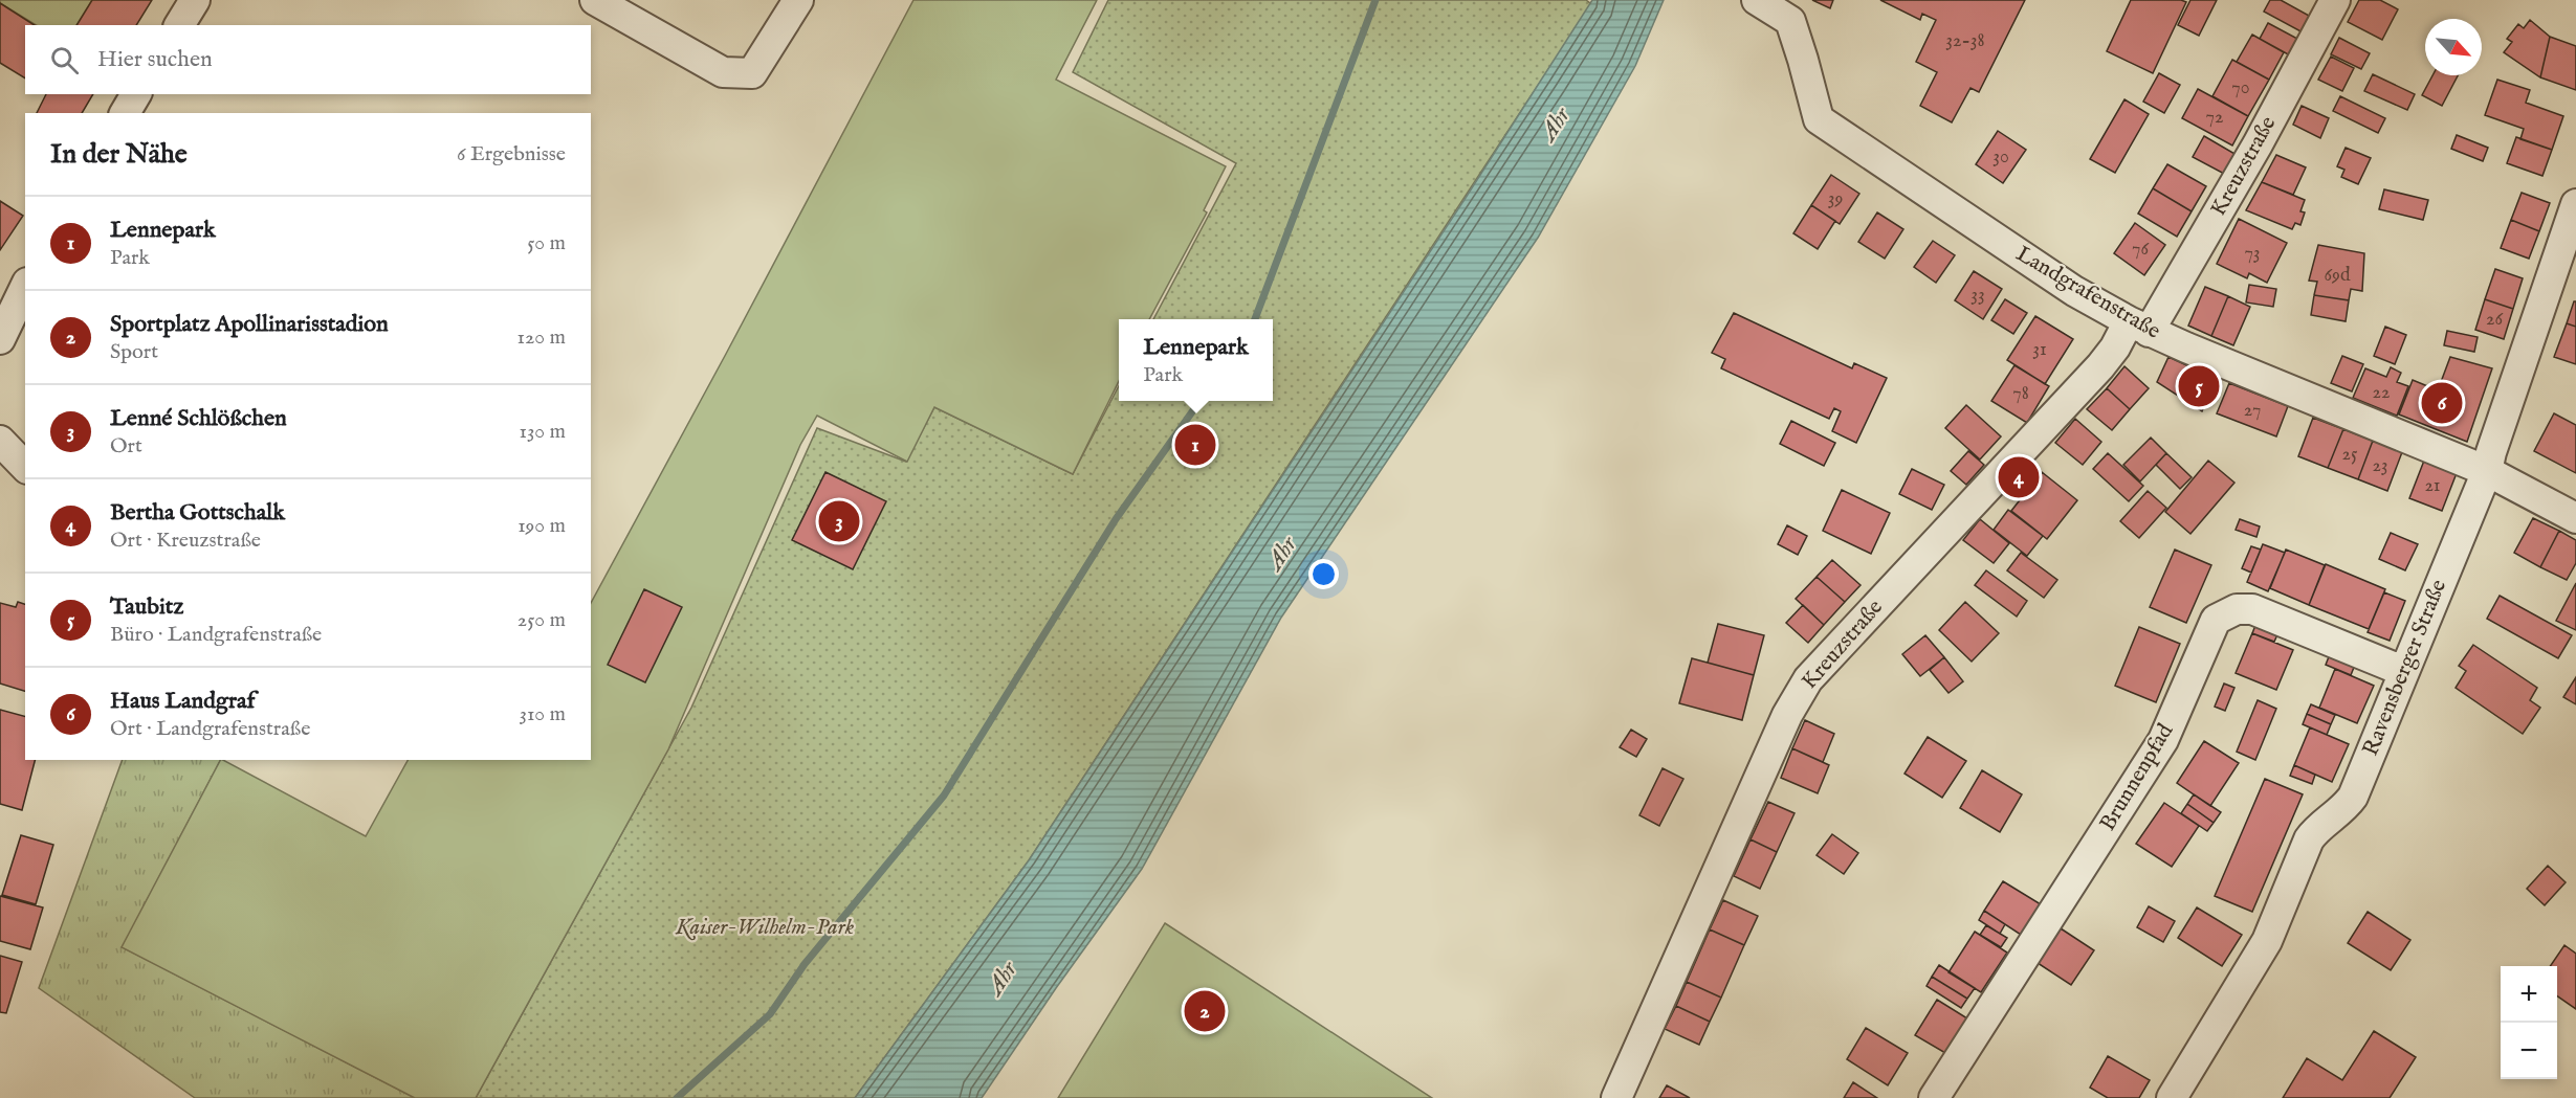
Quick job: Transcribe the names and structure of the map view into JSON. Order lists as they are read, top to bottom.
{
  "streets": {
    "street": [
      "Kreuzstraße",
      "Landgrafenstraße",
      "Ravensberger Straße",
      "Brunnenpfad"
    ]
  },
  "crossings": [
    ["Kreuzstraße", "Landgrafenstraße"],
    ["Landgrafenstraße", "Ravensberger Straße"],
    ["Ravensberger Straße", "Brunnenpfad"]
  ],
  "water": ["Ahr"],
  "parks": ["Kaiser-Wilhelm-Park"],
  "house_numbers": [
    "32-38",
    "70",
    "72",
    "30",
    "39",
    "76",
    "73",
    "69d",
    "33",
    "26",
    "31",
    "22",
    "78",
    "27",
    "25",
    "23",
    "21"
  ],
  "north": "bottom right",
  "page": {
    "search": "Hier suchen",
    "heading": ["In der Nähe", "6 Ergebnisse"],
    "list": [
      {
        "mark": "1",
        "name": "Lennepark",
        "note": "Park",
        "value": "50 m"
      },
      {
        "mark": "2",
        "name": "Sportplatz Apollinarisstadion",
        "note": "Sport",
        "value": "120 m"
      },
      {
        "mark": "3",
        "name": "Lenné Schlößchen",
        "note": "Ort",
        "value": "130 m"
      },
      {
        "mark": "4",
        "name": "Bertha Gottschalk",
        "note": "Ort · Kreuzstraße",
        "value": "190 m"
      },
      {
        "mark": "5",
        "name": "Taubitz",
        "note": "Büro · Landgrafenstraße",
        "value": "250 m"
      },
      {
        "mark": "6",
        "name": "Haus Landgraf",
        "note": "Ort · Landgrafenstraße",
        "value": "310 m"
      }
    ],
    "popup": ["Lennepark", "Park"],
    "pins": [
      "5",
      "6",
      "1",
      "4",
      "3",
      "2"
    ],
    "map_buttons": ["+", "−"]
  }
}
